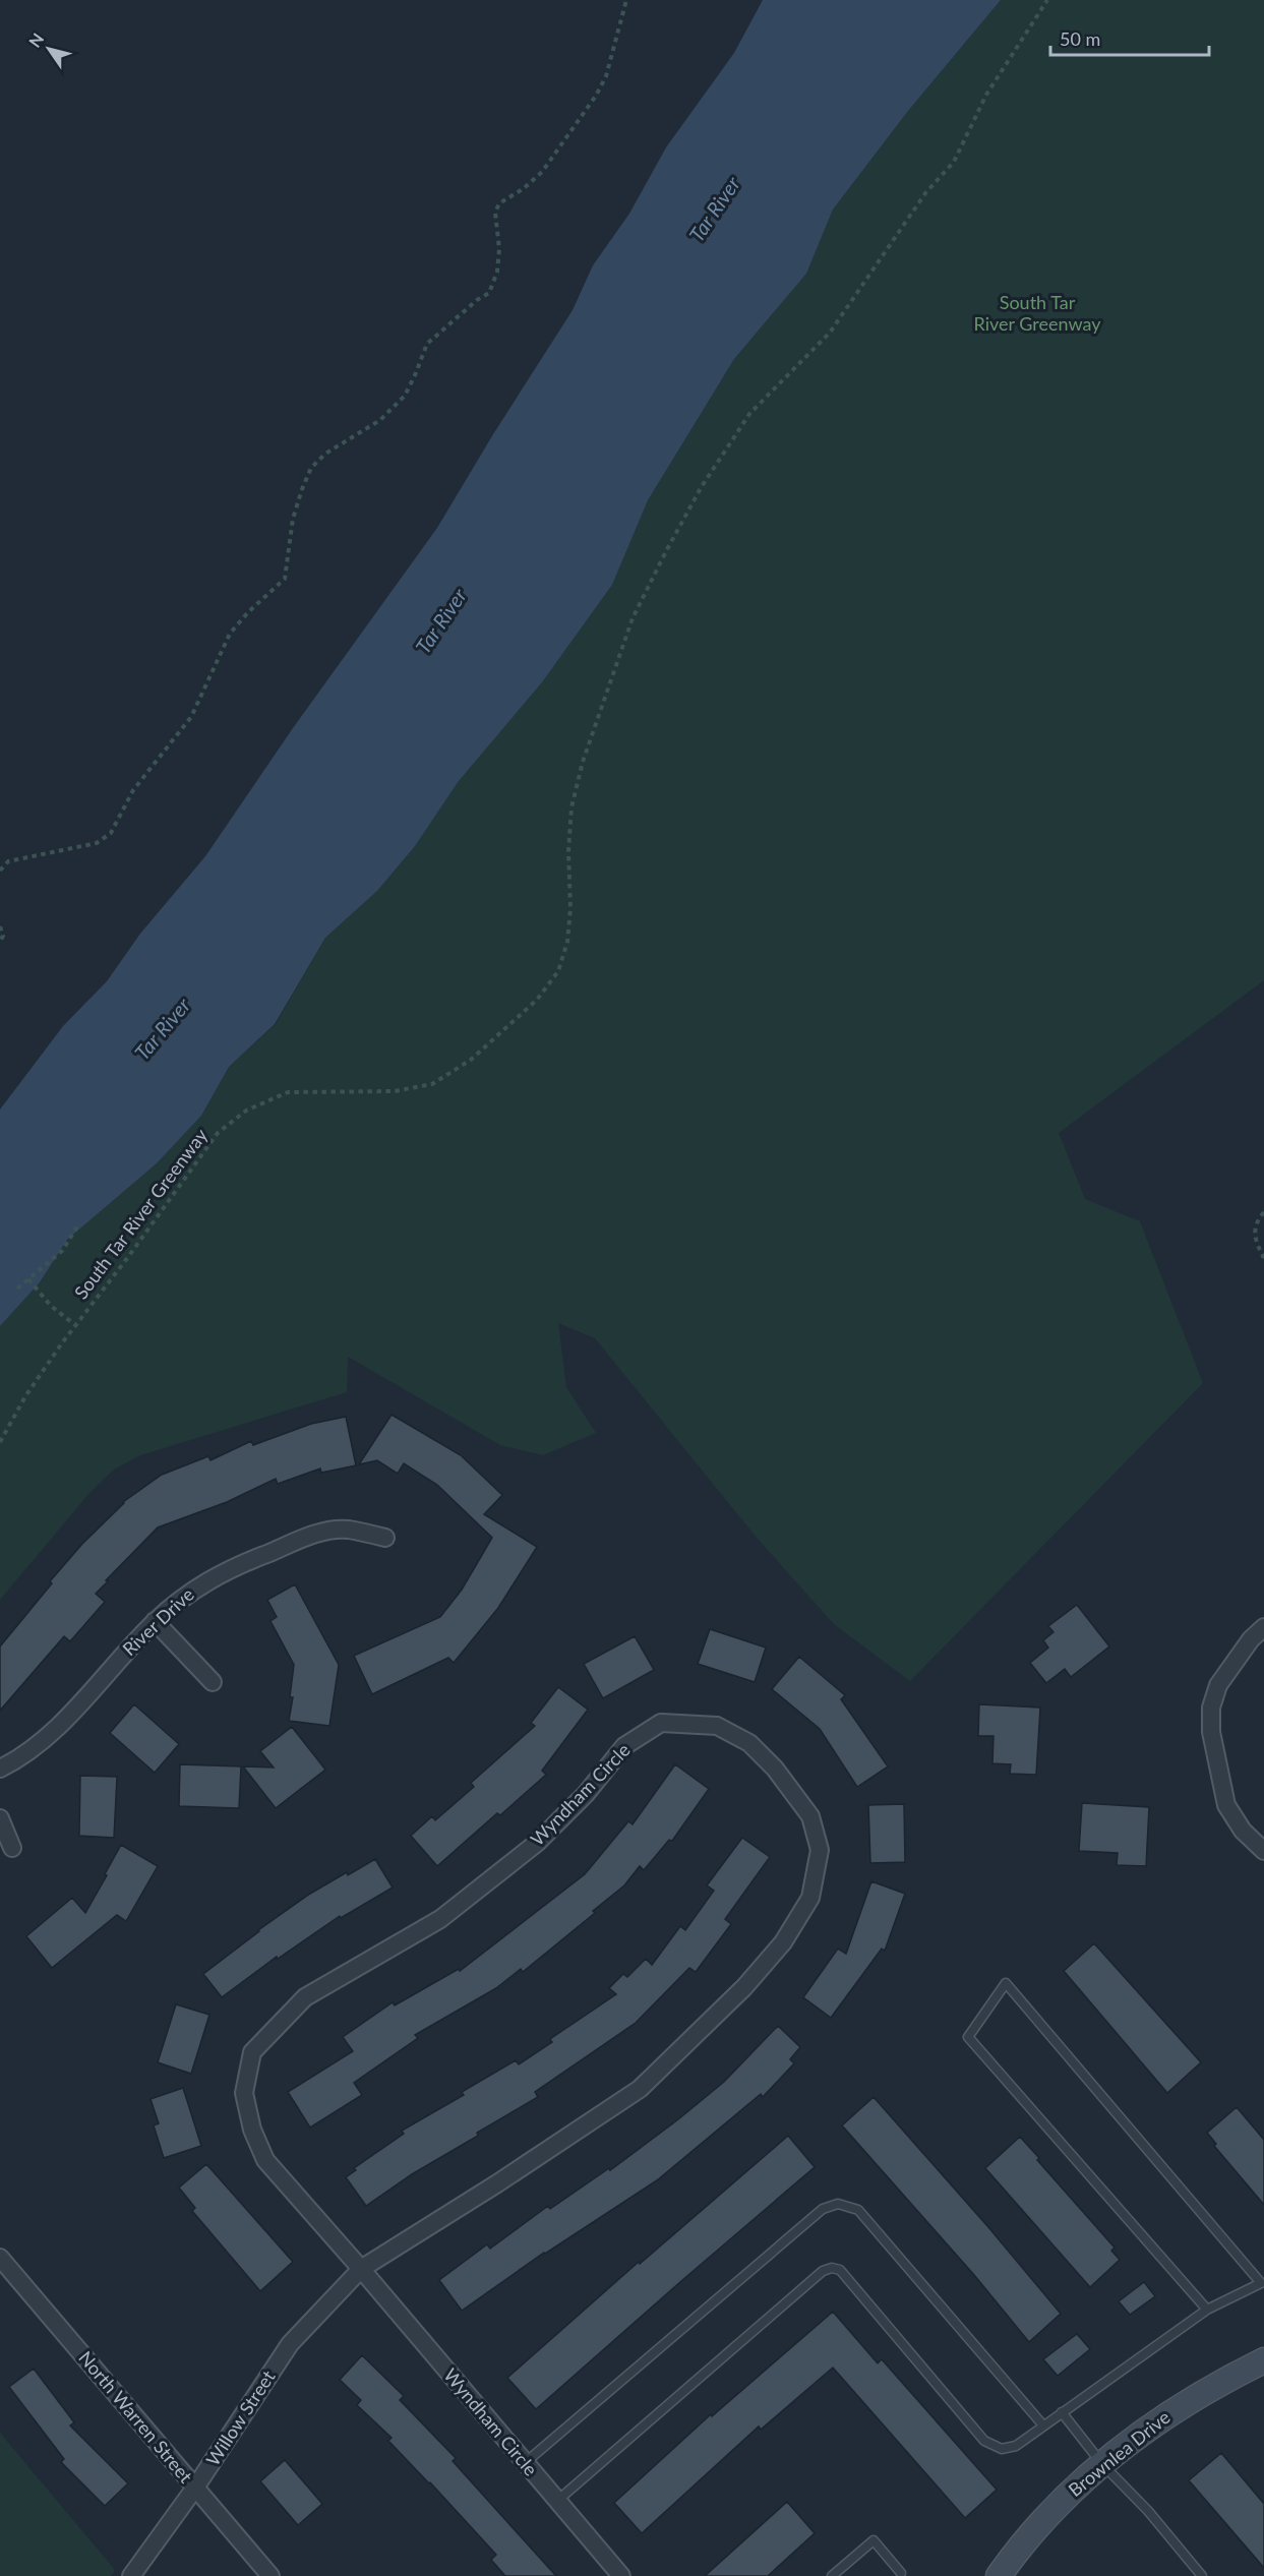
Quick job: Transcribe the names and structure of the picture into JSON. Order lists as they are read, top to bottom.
{
  "streets": {
    "street": [
      "River Drive",
      "Wyndham Circle",
      "North Warren Street",
      "Willow Street",
      "Brownlea Drive"
    ],
    "path": ["South Tar River Greenway"]
  },
  "crossings": [
    ["Wyndham Circle", "Willow Street"],
    ["North Warren Street", "Willow Street"]
  ],
  "water": ["Tar River"],
  "parks": ["South Tar River Greenway"],
  "scale_bar": "50 m",
  "north": "top left"
}
